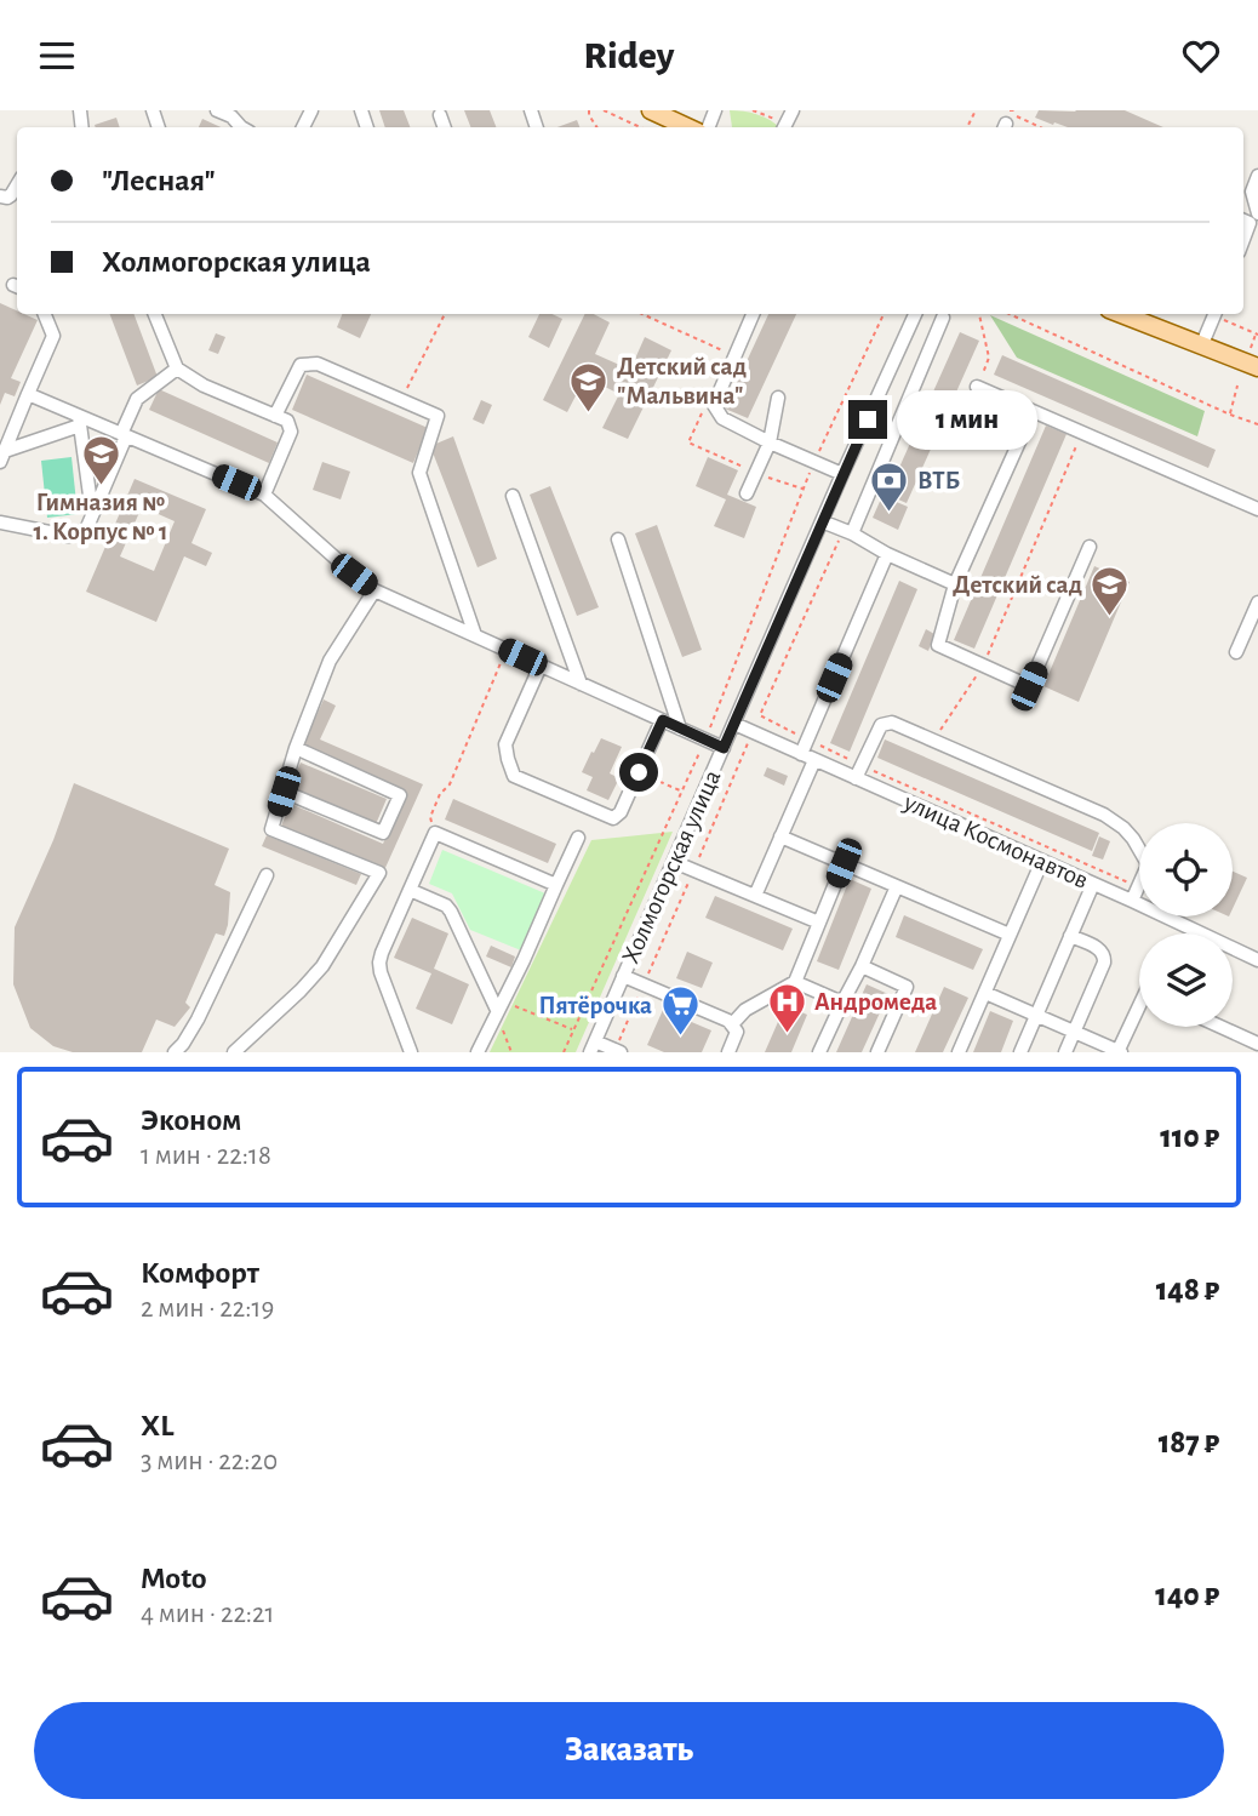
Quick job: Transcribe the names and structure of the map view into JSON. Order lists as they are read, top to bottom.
{
  "streets": {
    "street": ["улица Космонавтов", "Холмогорская улица"]
  },
  "crossings": [
    ["улица Космонавтов", "Холмогорская улица"]
  ],
  "places": {
    "school or university": ["Детский сад \"Мальвина\"", "Гимназия № 1. Корпус № 1", "Детский сад"],
    "bank": ["ВТБ"],
    "hospital": ["Андромеда"],
    "supermarket": ["Пятёрочка"]
  },
  "page": {
    "header": "Ridey",
    "banner": ["\"Лесная\"", "Холмогорская улица"],
    "bubble": "1 мин",
    "list": [
      {
        "name": "Эконом",
        "note": "1 мин · 22:18",
        "value": "110 ₽"
      },
      {
        "name": "Комфорт",
        "note": "2 мин · 22:19",
        "value": "148 ₽"
      },
      {
        "name": "XL",
        "note": "3 мин · 22:20",
        "value": "187 ₽"
      },
      {
        "name": "Moto",
        "note": "4 мин · 22:21",
        "value": "140 ₽"
      }
    ],
    "buttons": "Заказать"
  }
}
